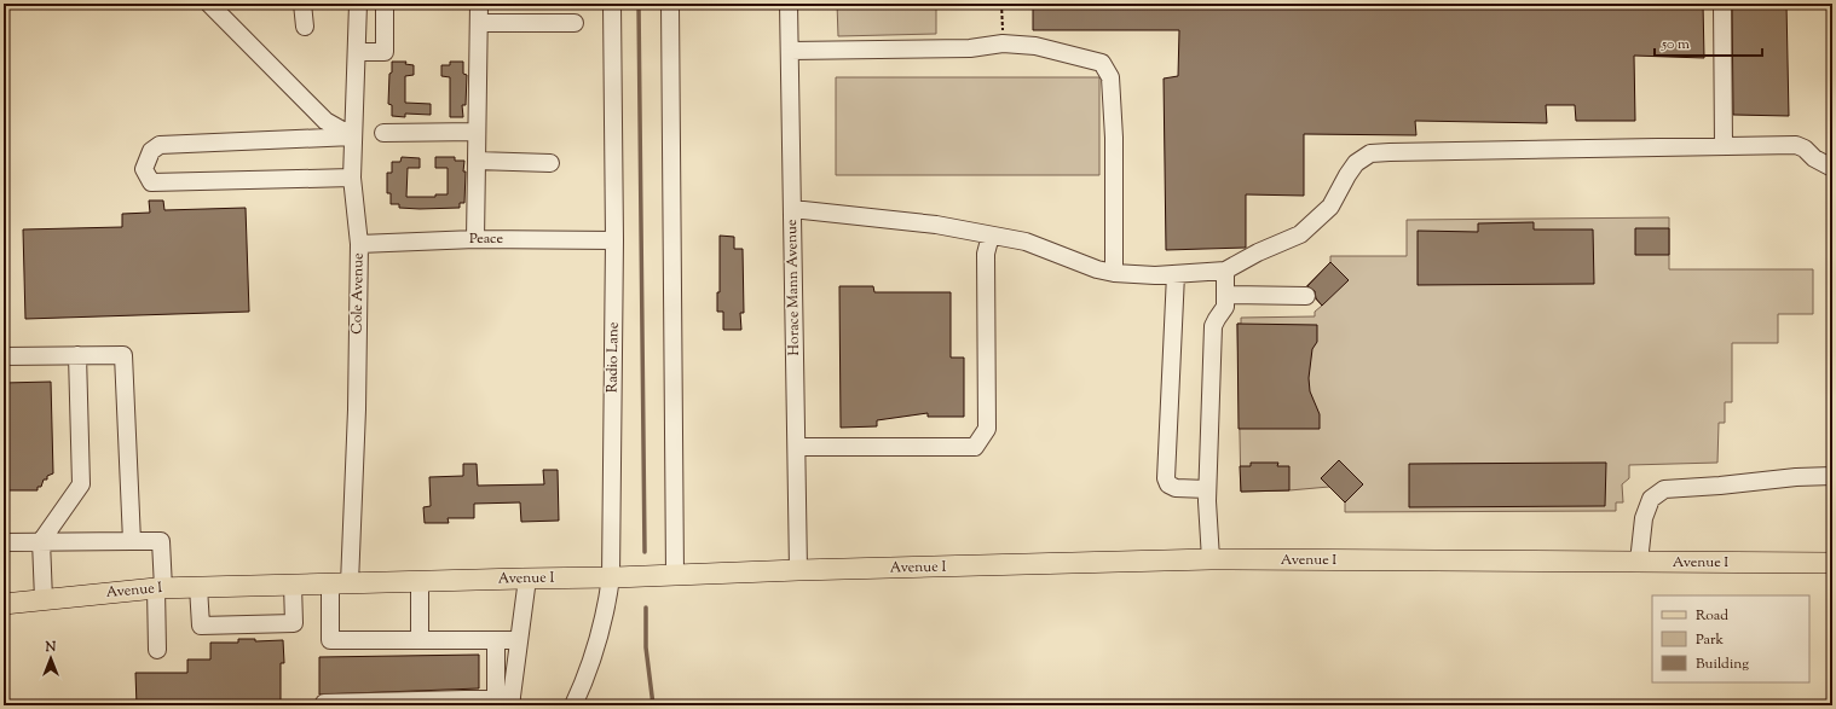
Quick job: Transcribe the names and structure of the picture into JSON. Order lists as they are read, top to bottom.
{
  "streets": {
    "main road": ["Avenue I"],
    "street": [
      "Peace",
      "Horace Mann Avenue",
      "Cole Avenue",
      "Radio Lane"
    ]
  },
  "crossings": [
    ["Peace", "Cole Avenue"],
    ["Peace", "Radio Lane"],
    ["Horace Mann Avenue", "Avenue I"],
    ["Cole Avenue", "Avenue I"],
    ["Radio Lane", "Avenue I"]
  ],
  "legend": ["Road", "Park", "Building"],
  "scale_bar": "50 m",
  "north": "top"
}
